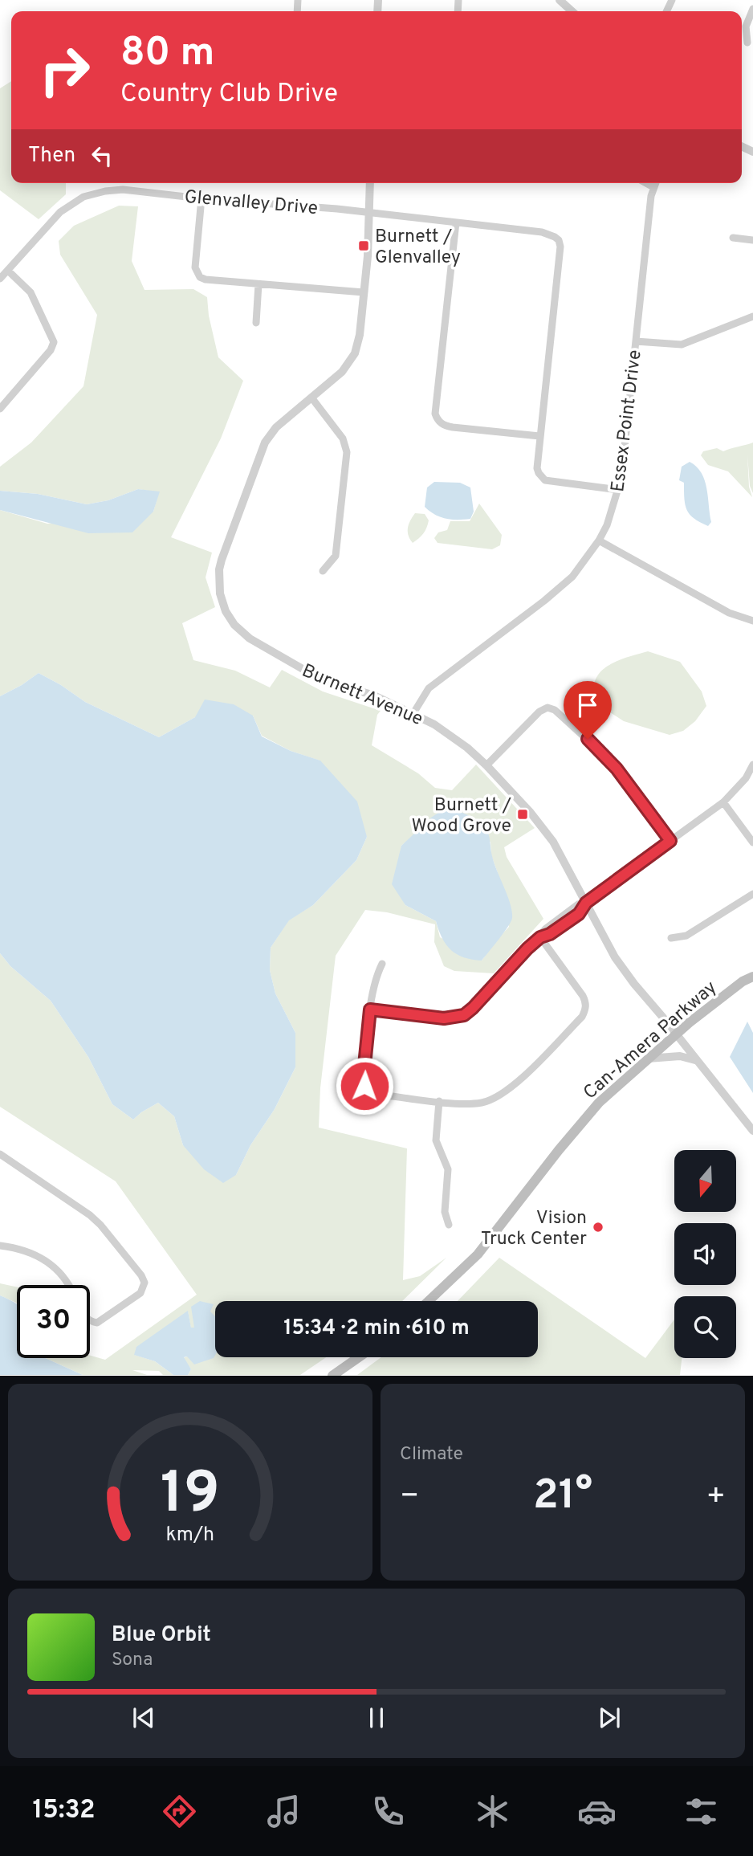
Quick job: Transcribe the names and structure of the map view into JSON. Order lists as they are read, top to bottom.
{
  "streets": {
    "main road": ["Can-Amera Parkway"],
    "street": ["Glenvalley Drive", "Essex Point Drive", "Burnett Avenue"]
  },
  "crossings": [
    ["Glenvalley Drive", "Burnett Avenue"],
    ["Essex Point Drive", "Burnett Avenue"],
    ["Burnett Avenue", "Can-Amera Parkway"]
  ],
  "places": {
    "transit": ["Burnett / Glenvalley", "Burnett / Wood Grove"],
    "other": ["Vision Truck Center"]
  },
  "north": "bottom",
  "page": {
    "turn": ["80 m", "Country Club Drive"],
    "then": "Then",
    "limit": "30",
    "trip": "15:34 · 2 min · 610 m",
    "tile": "Climate",
    "heat": ["−", "21°", "+"],
    "song": ["Blue Orbit", "Sona"],
    "tabs": "15:32",
    "gauge": ["19", "km/h"]
  }
}
